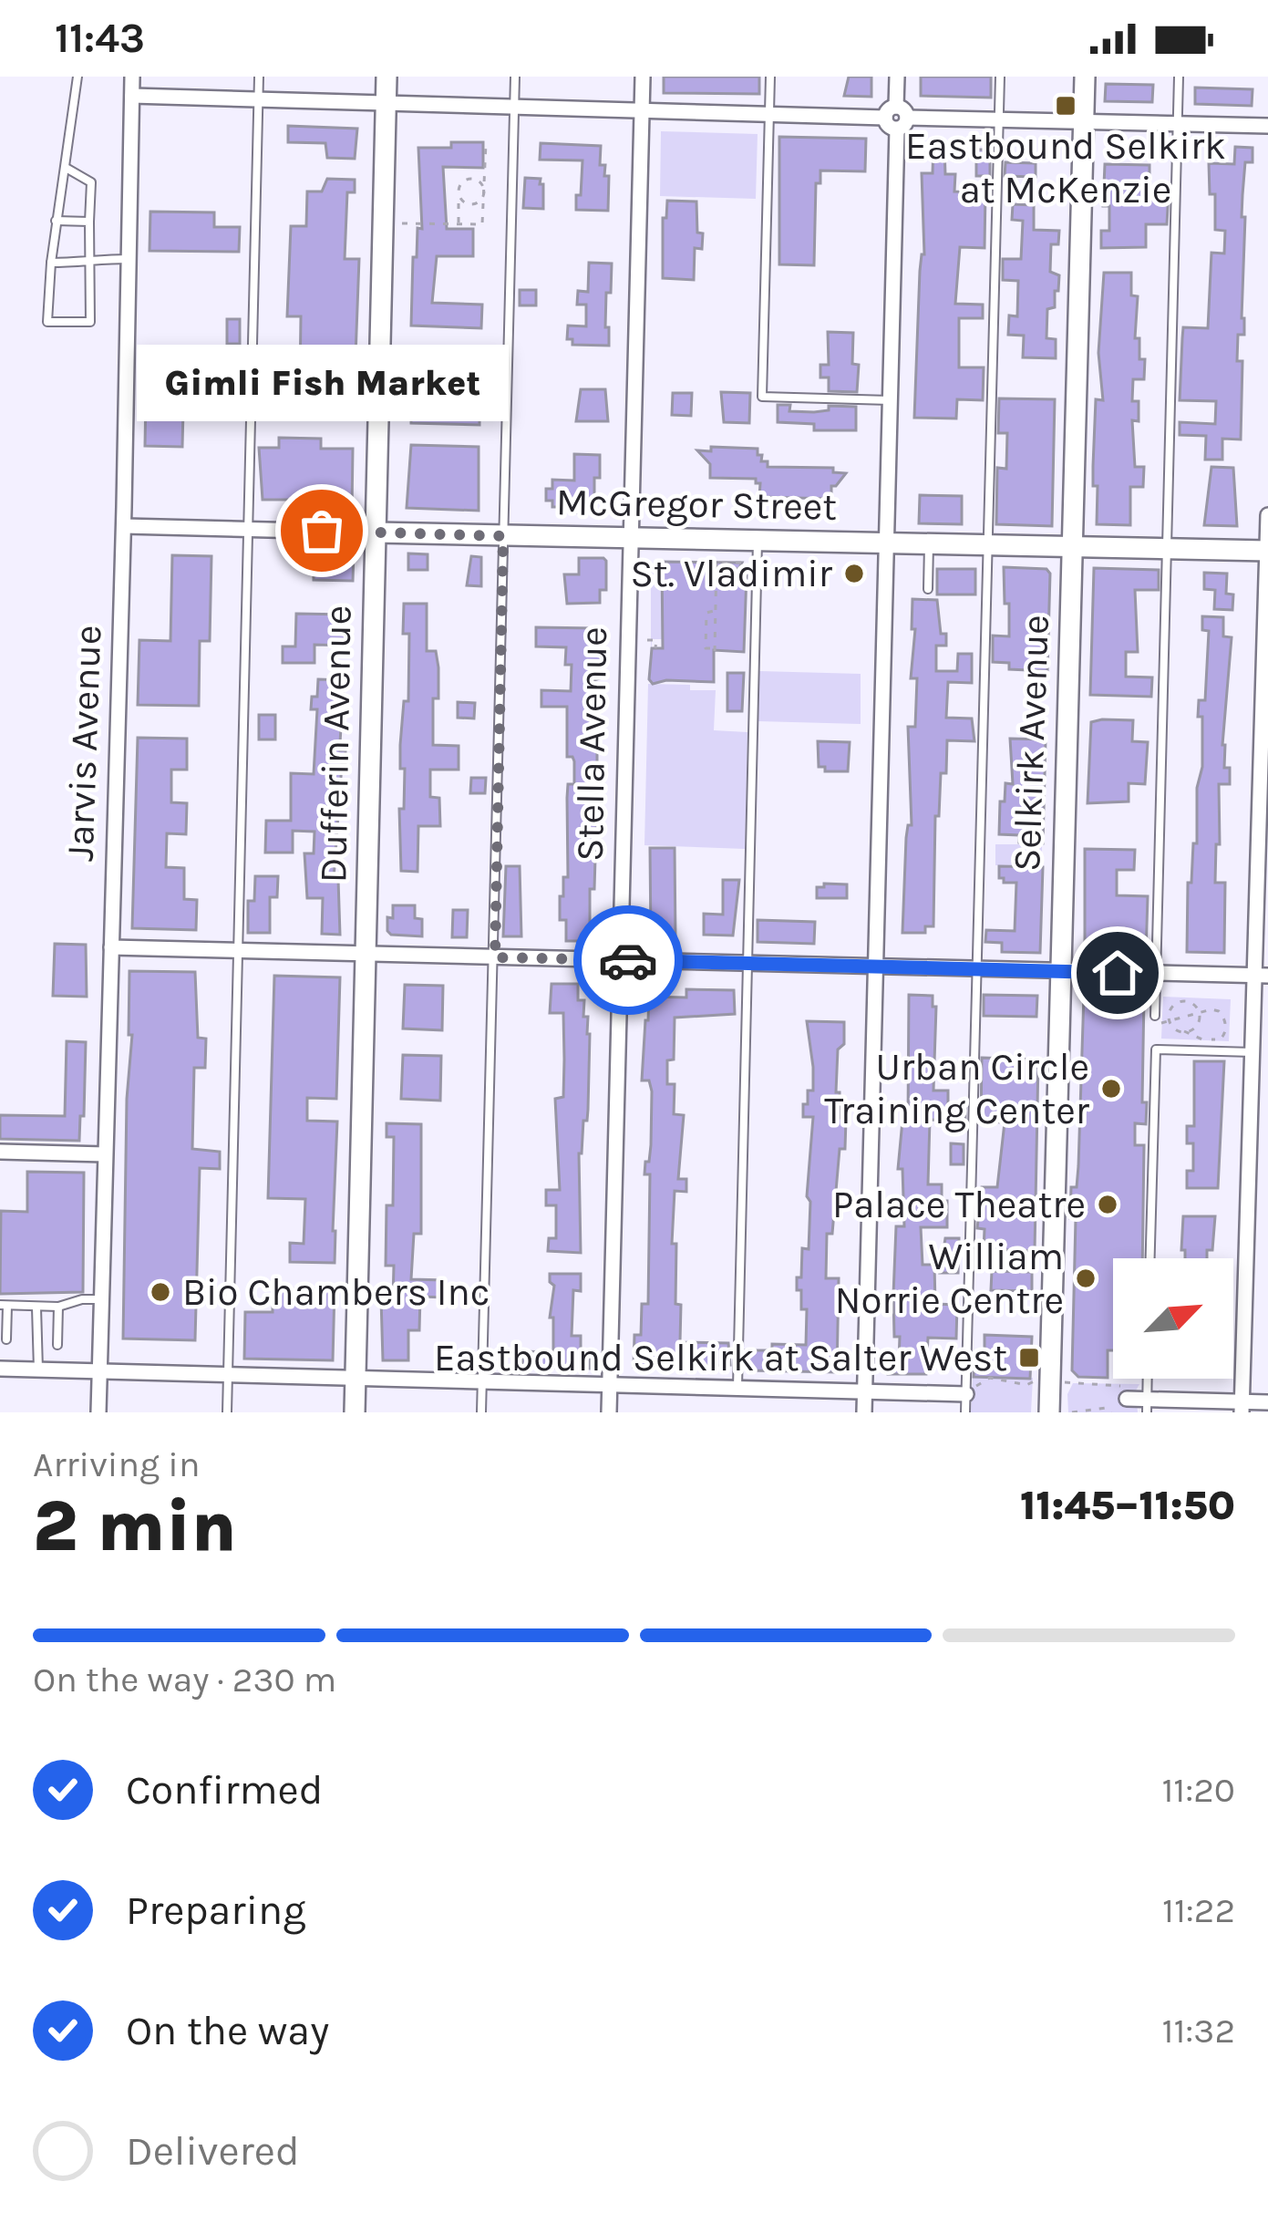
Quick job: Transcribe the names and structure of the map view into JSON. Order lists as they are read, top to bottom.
{
  "streets": {
    "main road": ["McGregor Street", "Selkirk Avenue", "Dufferin Avenue"],
    "street": ["Jarvis Avenue", "Stella Avenue"]
  },
  "crossings": [
    ["McGregor Street", "Jarvis Avenue"],
    ["McGregor Street", "Selkirk Avenue"],
    ["McGregor Street", "Dufferin Avenue"],
    ["McGregor Street", "Stella Avenue"]
  ],
  "places": {
    "transit": ["Eastbound Selkirk at McKenzie", "Eastbound Selkirk at Salter West"],
    "other": [
      "Gimli Fish Market",
      "St. Vladimir",
      "Urban Circle Training Center",
      "Palace Theatre",
      "William Norrie Centre",
      "Bio Chambers Inc"
    ]
  },
  "north": "top right",
  "page": {
    "status": "11:43",
    "bubble": "Gimli Fish Market",
    "heading": ["2 min", "Arriving in", "11:45–11:50"],
    "bar": "On the way · 230 m",
    "list": [
      ["Confirmed", "11:20"],
      ["Preparing", "11:22"],
      ["On the way", "11:32"],
      "Delivered"
    ]
  }
}
